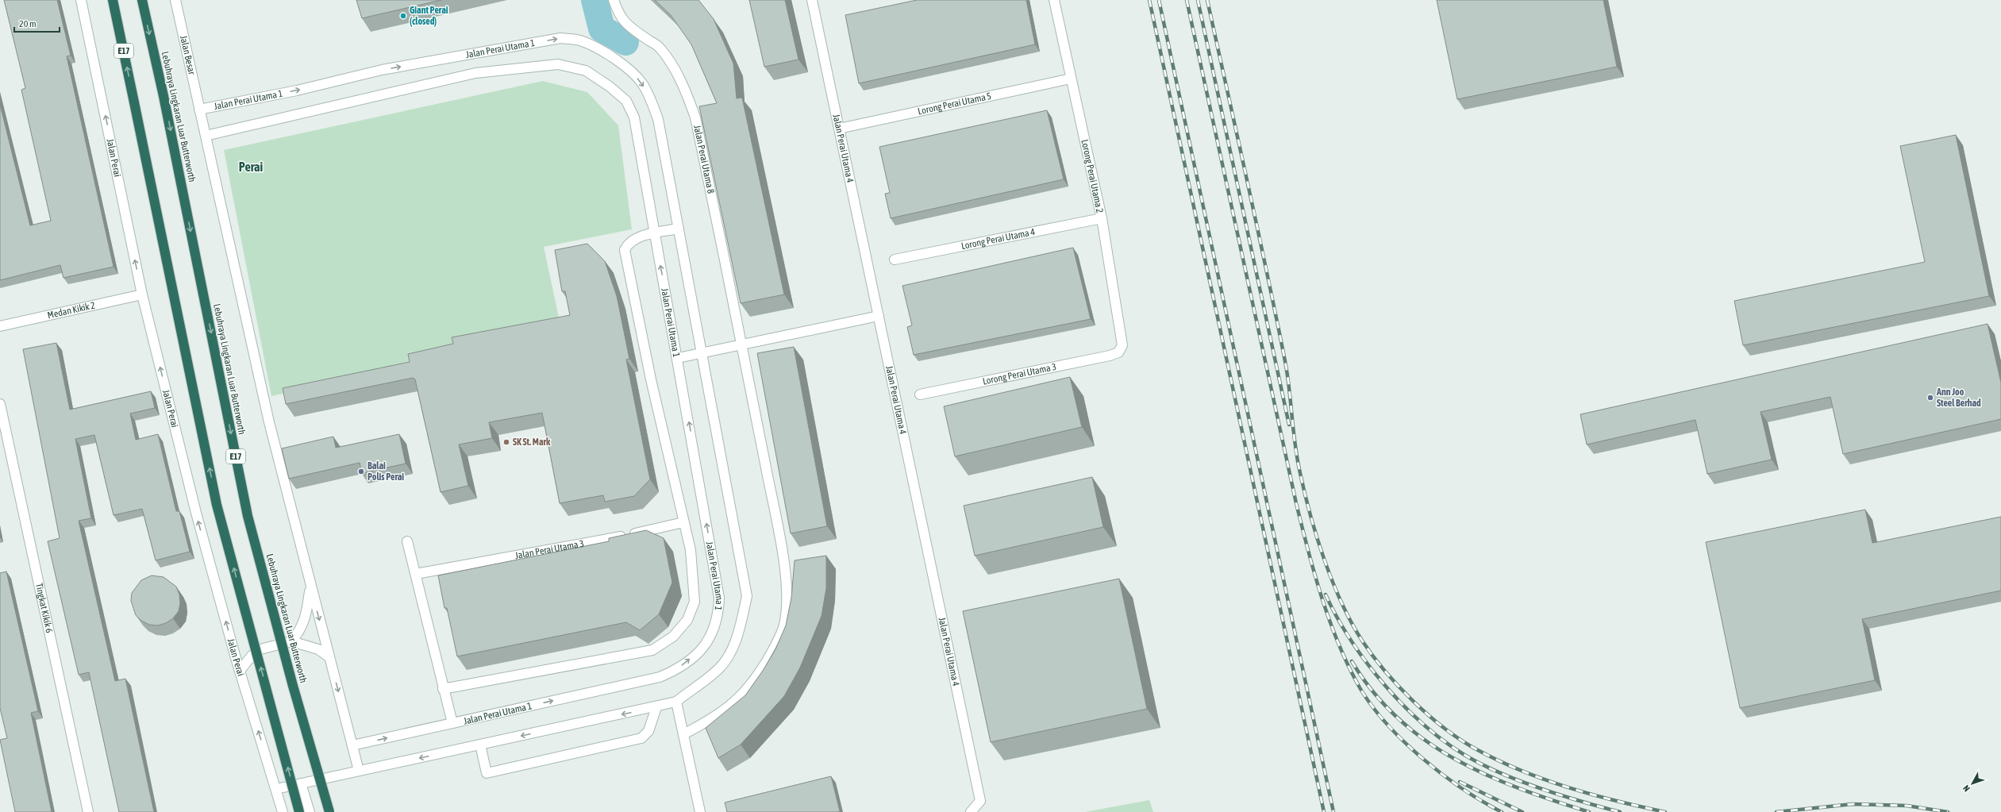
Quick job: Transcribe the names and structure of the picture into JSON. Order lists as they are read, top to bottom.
{
  "streets": {
    "highway": ["E17", "Lebuhraya Lingkaran Luar Butterworth"],
    "street": [
      "Jalan Perai Utama 1",
      "Jalan Besar",
      "Lorong Perai Utama 5",
      "Jalan Perai Utama 4",
      "Jalan Perai",
      "Jalan Perai Utama 8",
      "Lorong Perai Utama 2",
      "Lorong Perai Utama 4",
      "Medan Kikik 2",
      "Lorong Perai Utama 3",
      "Jalan Perai Utama 3",
      "Tingkat Kikik 6"
    ]
  },
  "crossings": [
    ["Jalan Perai Utama 1", "Jalan Besar"],
    ["Jalan Perai Utama 1", "Jalan Perai"],
    ["Jalan Perai Utama 1", "Jalan Perai Utama 3"],
    ["Lorong Perai Utama 5", "Jalan Perai Utama 4"],
    ["Lorong Perai Utama 5", "Lorong Perai Utama 2"],
    ["Jalan Perai", "Medan Kikik 2"],
    ["Lorong Perai Utama 2", "Lorong Perai Utama 4"],
    ["Lorong Perai Utama 2", "Lorong Perai Utama 3"]
  ],
  "one_way": ["Jalan Perai"],
  "districts": ["Perai"],
  "places": [
    "Giant Perai (closed)",
    "Ann Joo Steel Berhad",
    "SK St. Mark",
    "Balai Polis Perai"
  ],
  "scale_bar": "20 m",
  "north": "bottom left"
}
